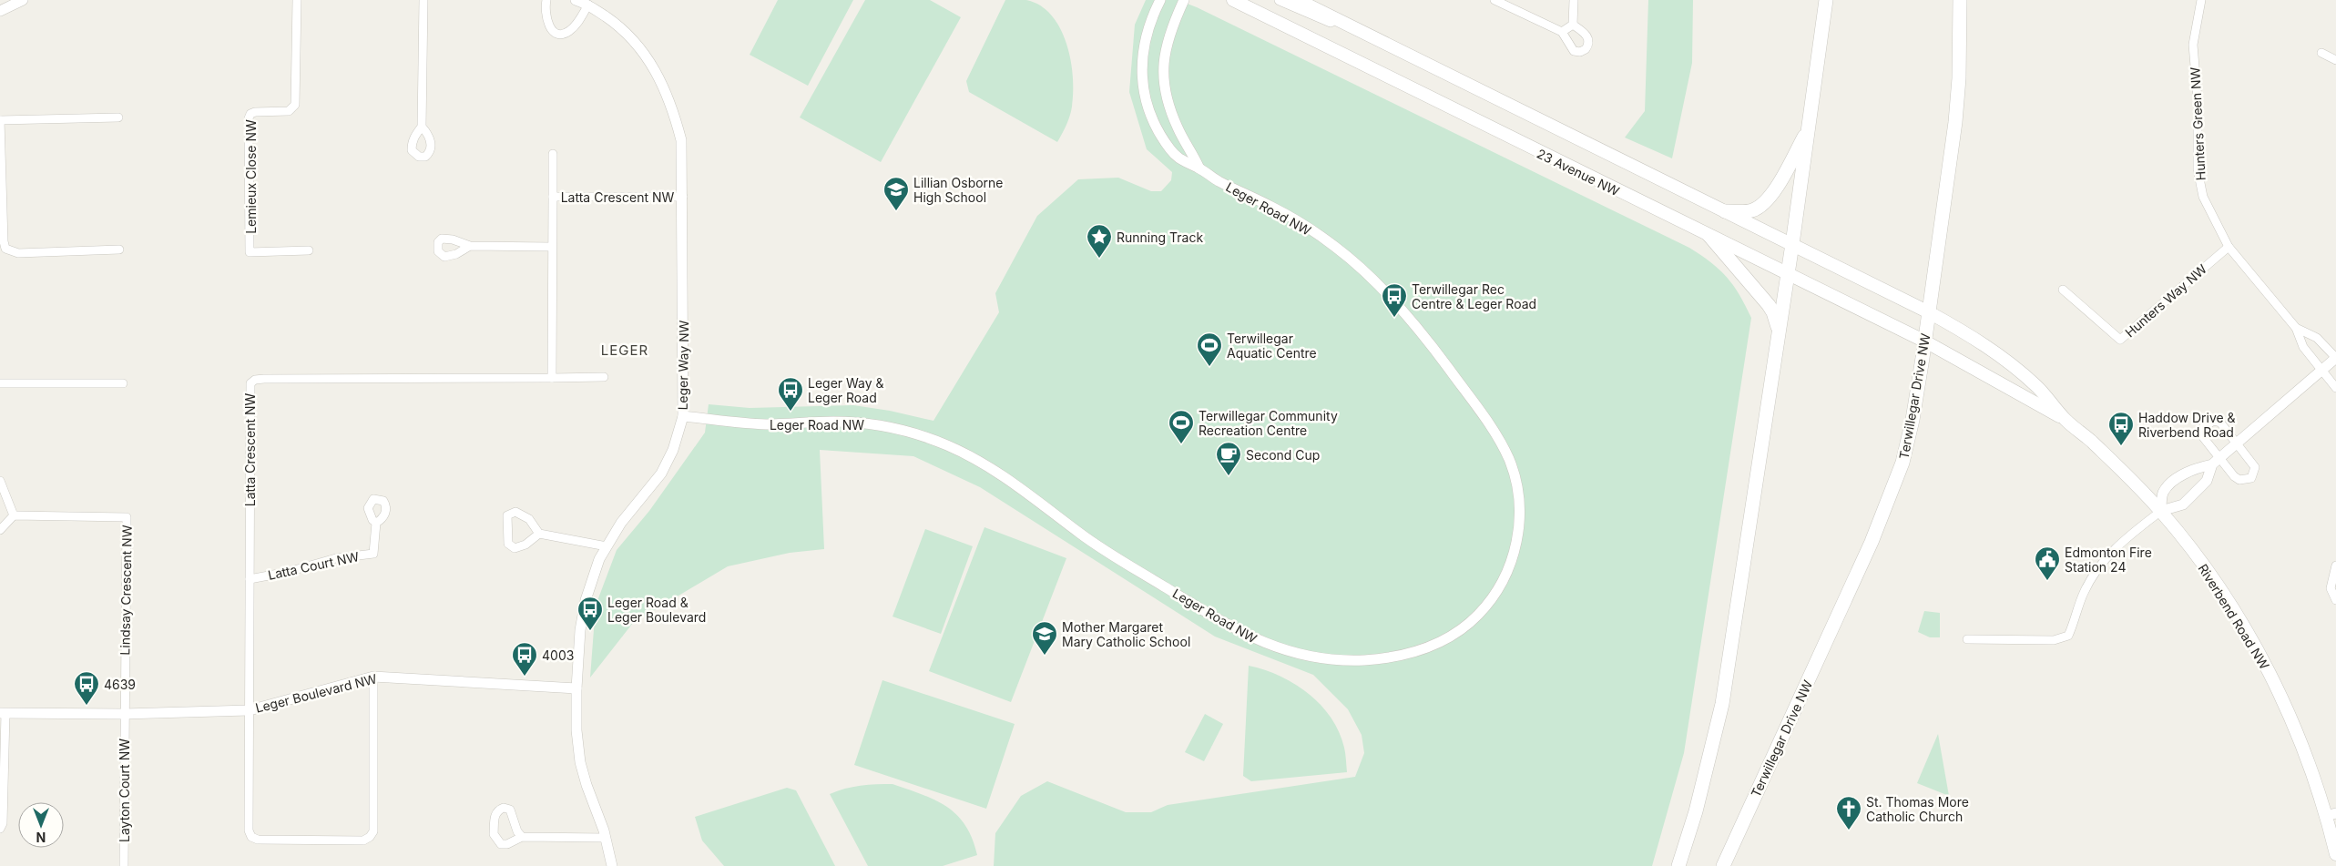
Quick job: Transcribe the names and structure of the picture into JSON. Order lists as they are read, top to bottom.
{
  "streets": {
    "main road": ["23 Avenue NW", "Terwillegar Drive NW", "Riverbend Road NW"],
    "street": [
      "Hunters Green NW",
      "Lemieux Close NW",
      "Latta Crescent NW",
      "Leger Road NW",
      "Hunters Way NW",
      "Leger Way NW",
      "Latta Court NW",
      "Lindsay Crescent NW",
      "Leger Boulevard NW",
      "Layton Court NW"
    ]
  },
  "crossings": [
    ["Hunters Green NW", "Hunters Way NW"],
    ["23 Avenue NW", "Terwillegar Drive NW"],
    ["23 Avenue NW", "Riverbend Road NW"],
    ["Latta Crescent NW", "Leger Way NW"],
    ["Latta Crescent NW", "Latta Court NW"],
    ["Latta Crescent NW", "Leger Boulevard NW"],
    ["Leger Road NW", "Leger Way NW"],
    ["Leger Way NW", "Leger Boulevard NW"],
    ["Terwillegar Drive NW", "Riverbend Road NW"],
    ["Lindsay Crescent NW", "Leger Boulevard NW"],
    ["Lindsay Crescent NW", "Layton Court NW"],
    ["Leger Boulevard NW", "Layton Court NW"]
  ],
  "districts": ["LEGER"],
  "places": {
    "school or university": ["Lillian Osborne High School", "Mother Margaret Mary Catholic School"],
    "place": ["Running Track"],
    "bus stop": [
      "Terwillegar Rec Centre & Leger Road",
      "Leger Way & Leger Road",
      "Haddow Drive & Riverbend Road",
      "Leger Road & Leger Boulevard",
      "4003",
      "4639"
    ],
    "sports": ["Terwillegar Aquatic Centre", "Terwillegar Community Recreation Centre"],
    "cafe": ["Second Cup"],
    "public building": ["Edmonton Fire Station 24"],
    "church": ["St. Thomas More Catholic Church"]
  },
  "north": "bottom"
}
